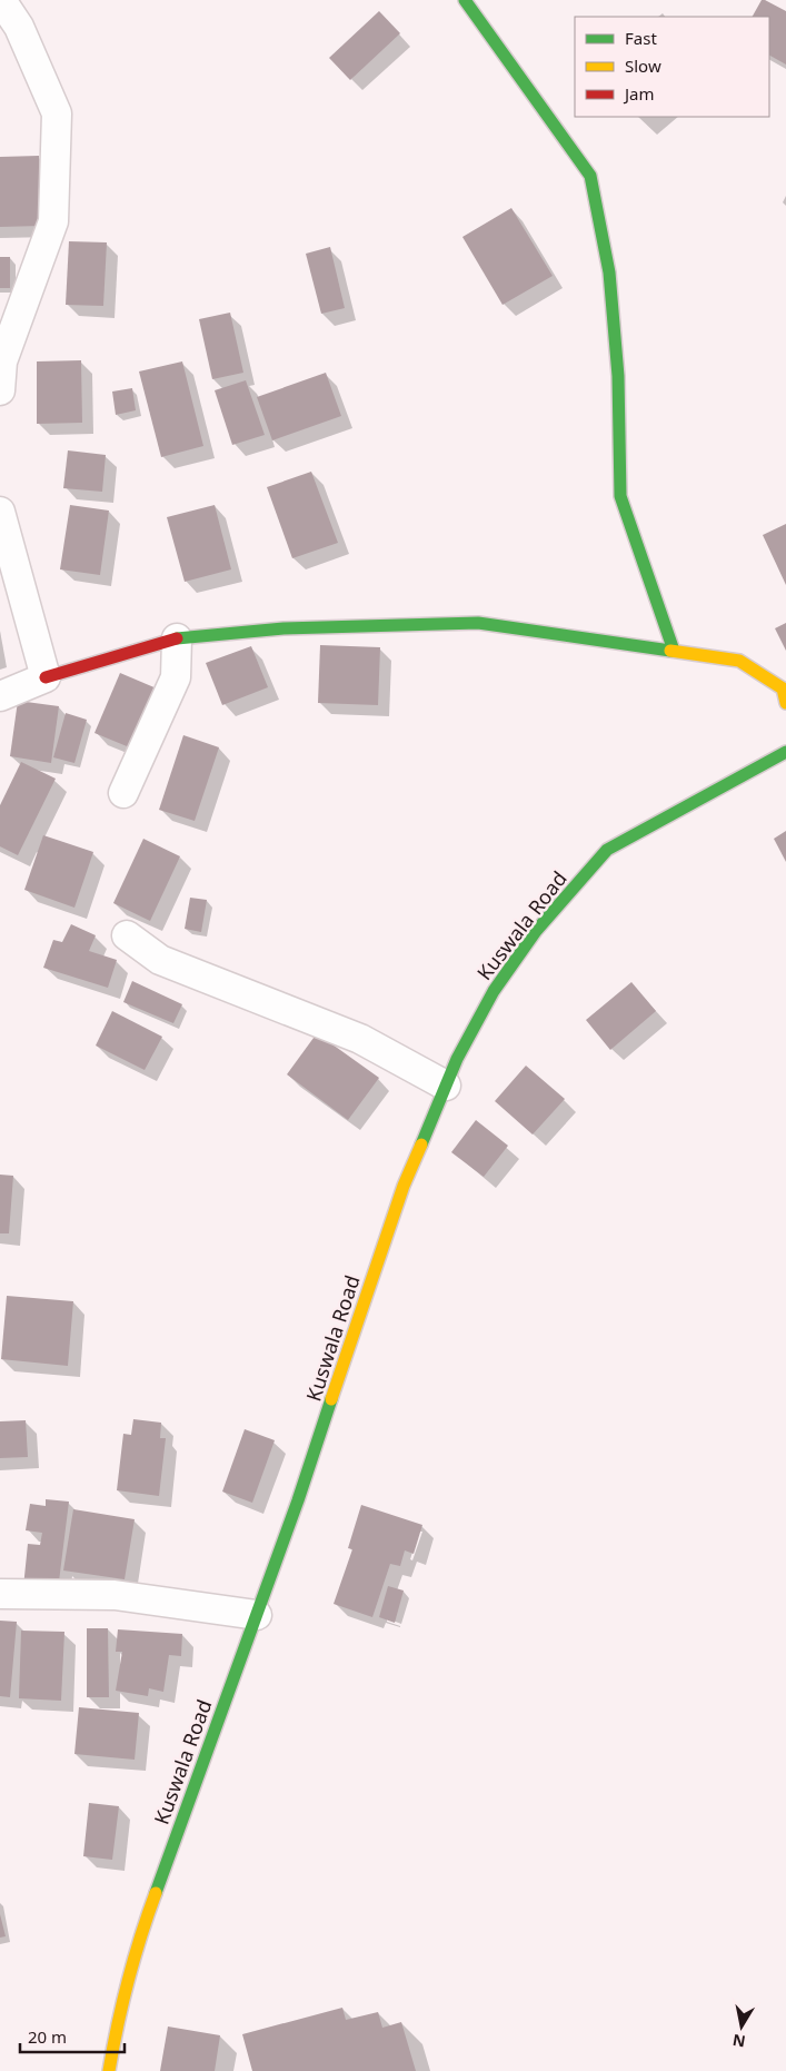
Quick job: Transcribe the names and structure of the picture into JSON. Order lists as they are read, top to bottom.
{
  "streets": {
    "street": ["Kuswala Road"]
  },
  "legend": ["Fast", "Slow", "Jam"],
  "scale_bar": "20 m",
  "north": "bottom"
}
